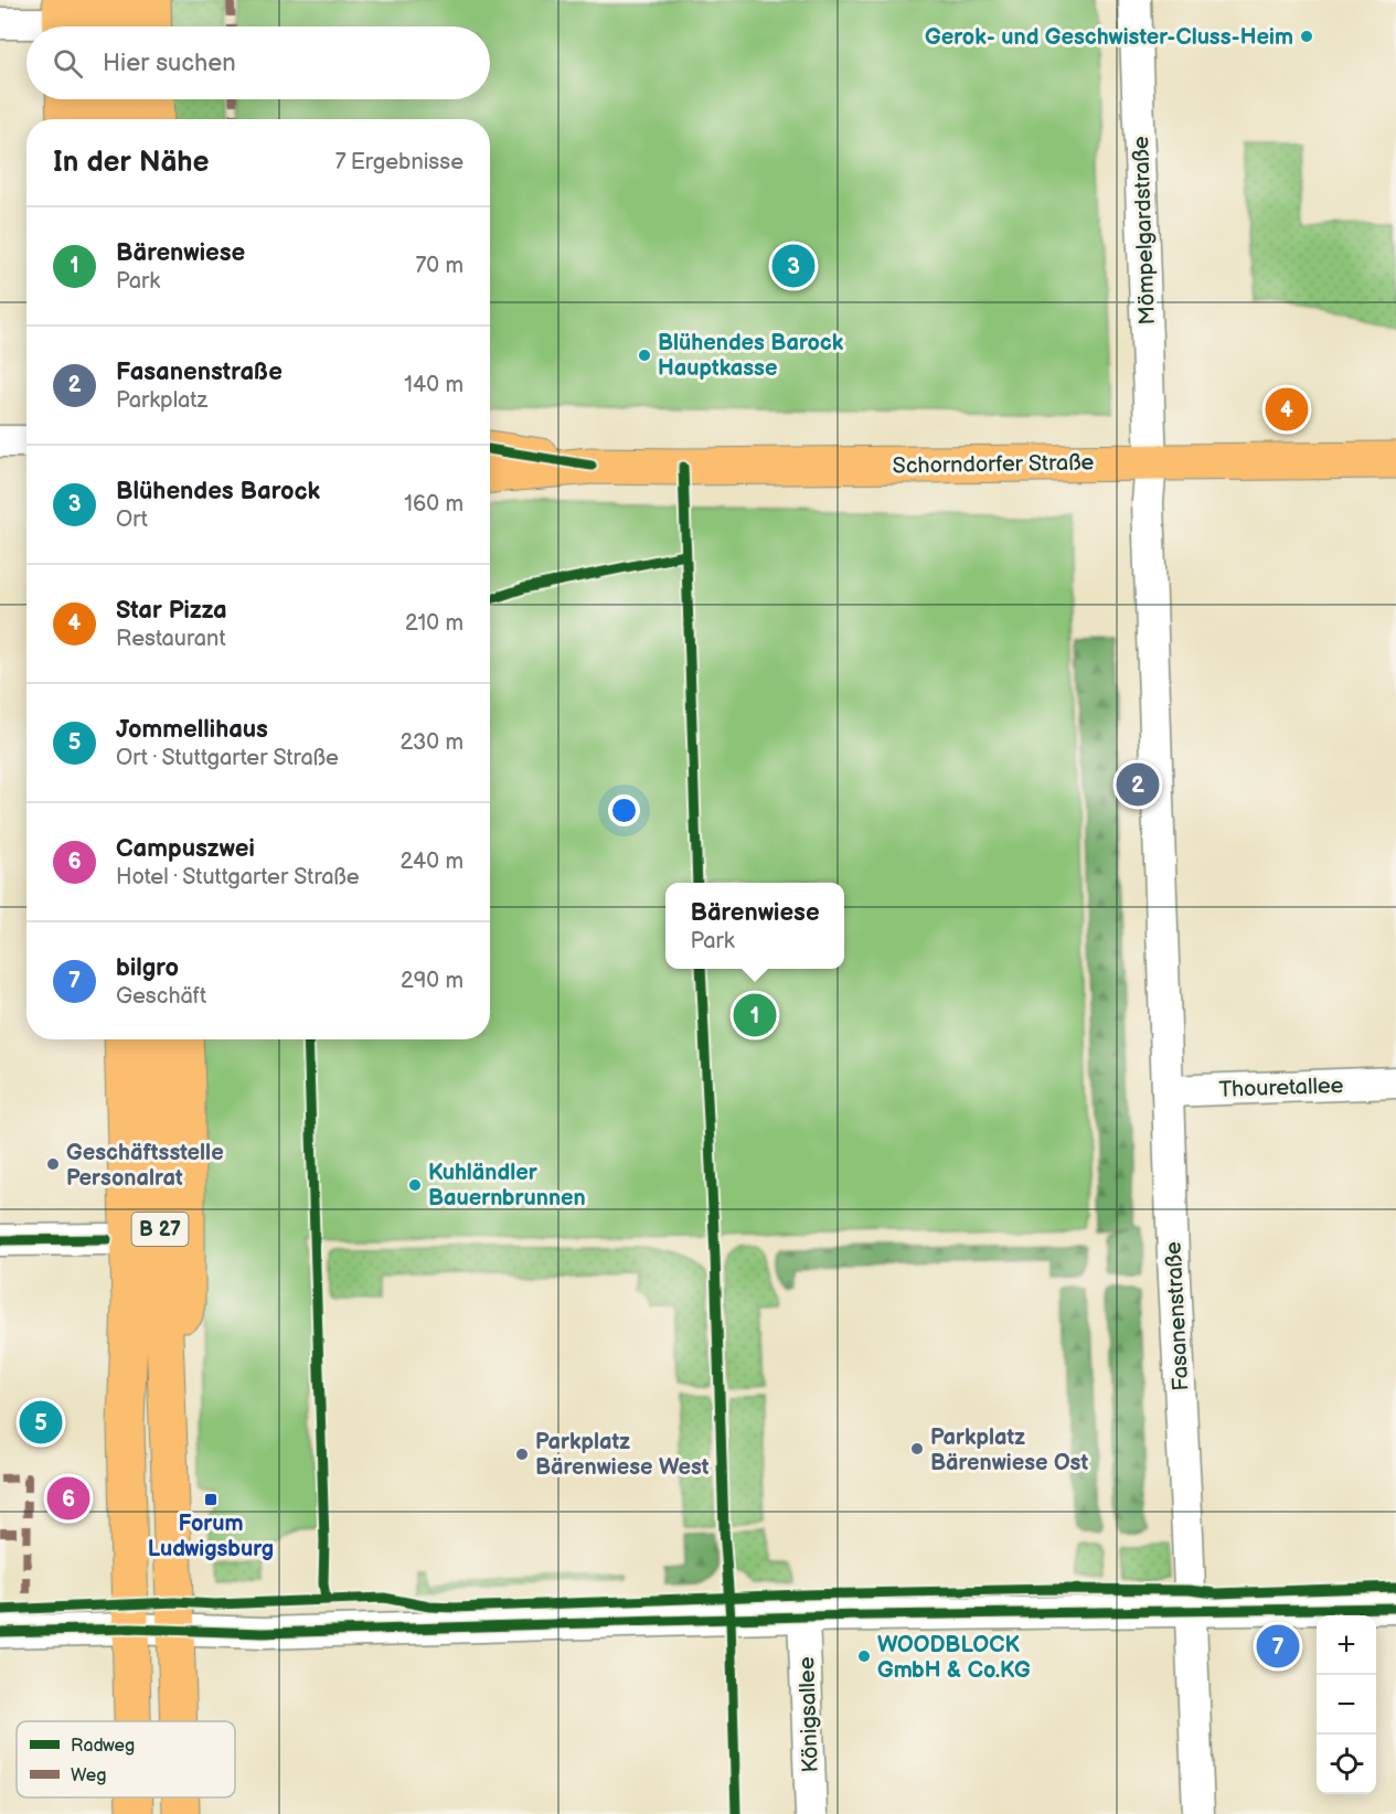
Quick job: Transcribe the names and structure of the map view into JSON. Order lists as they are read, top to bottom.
{
  "streets": {
    "main road": ["Schorndorfer Straße", "B 27"],
    "street": [
      "Mömpelgardstraße",
      "Thouretallee",
      "Fasanenstraße",
      "Königsallee"
    ]
  },
  "crossings": [
    ["Mömpelgardstraße", "Schorndorfer Straße"],
    ["Mömpelgardstraße", "Fasanenstraße"],
    ["Schorndorfer Straße", "Fasanenstraße"],
    ["Thouretallee", "Fasanenstraße"]
  ],
  "places": {
    "other": [
      "Gerok- und Geschwister-Cluss-Heim",
      "Blühendes Barock Hauptkasse",
      "Geschäftsstelle Personalrat",
      "Kuhländler Bauernbrunnen",
      "Parkplatz Bärenwiese Ost",
      "Parkplatz Bärenwiese West",
      "WOODBLOCK GmbH & Co.KG"
    ],
    "transit": ["Forum Ludwigsburg"]
  },
  "legend": ["Radweg", "Weg"],
  "page": {
    "search": "Hier suchen",
    "heading": ["In der Nähe", "7 Ergebnisse"],
    "list": [
      {
        "mark": "1",
        "name": "Bärenwiese",
        "note": "Park",
        "value": "70 m"
      },
      {
        "mark": "2",
        "name": "Fasanenstraße",
        "note": "Parkplatz",
        "value": "140 m"
      },
      {
        "mark": "3",
        "name": "Blühendes Barock",
        "note": "Ort",
        "value": "160 m"
      },
      {
        "mark": "4",
        "name": "Star Pizza",
        "note": "Restaurant",
        "value": "210 m"
      },
      {
        "mark": "5",
        "name": "Jommellihaus",
        "note": "Ort · Stuttgarter Straße",
        "value": "230 m"
      },
      {
        "mark": "6",
        "name": "Campuszwei",
        "note": "Hotel · Stuttgarter Straße",
        "value": "240 m"
      },
      {
        "mark": "7",
        "name": "bilgro",
        "note": "Geschäft",
        "value": "290 m"
      }
    ],
    "pins": [
      "3",
      "4",
      "2",
      "1",
      "5",
      "6",
      "7"
    ],
    "popup": ["Bärenwiese", "Park"],
    "map_buttons": ["+", "−"]
  }
}
